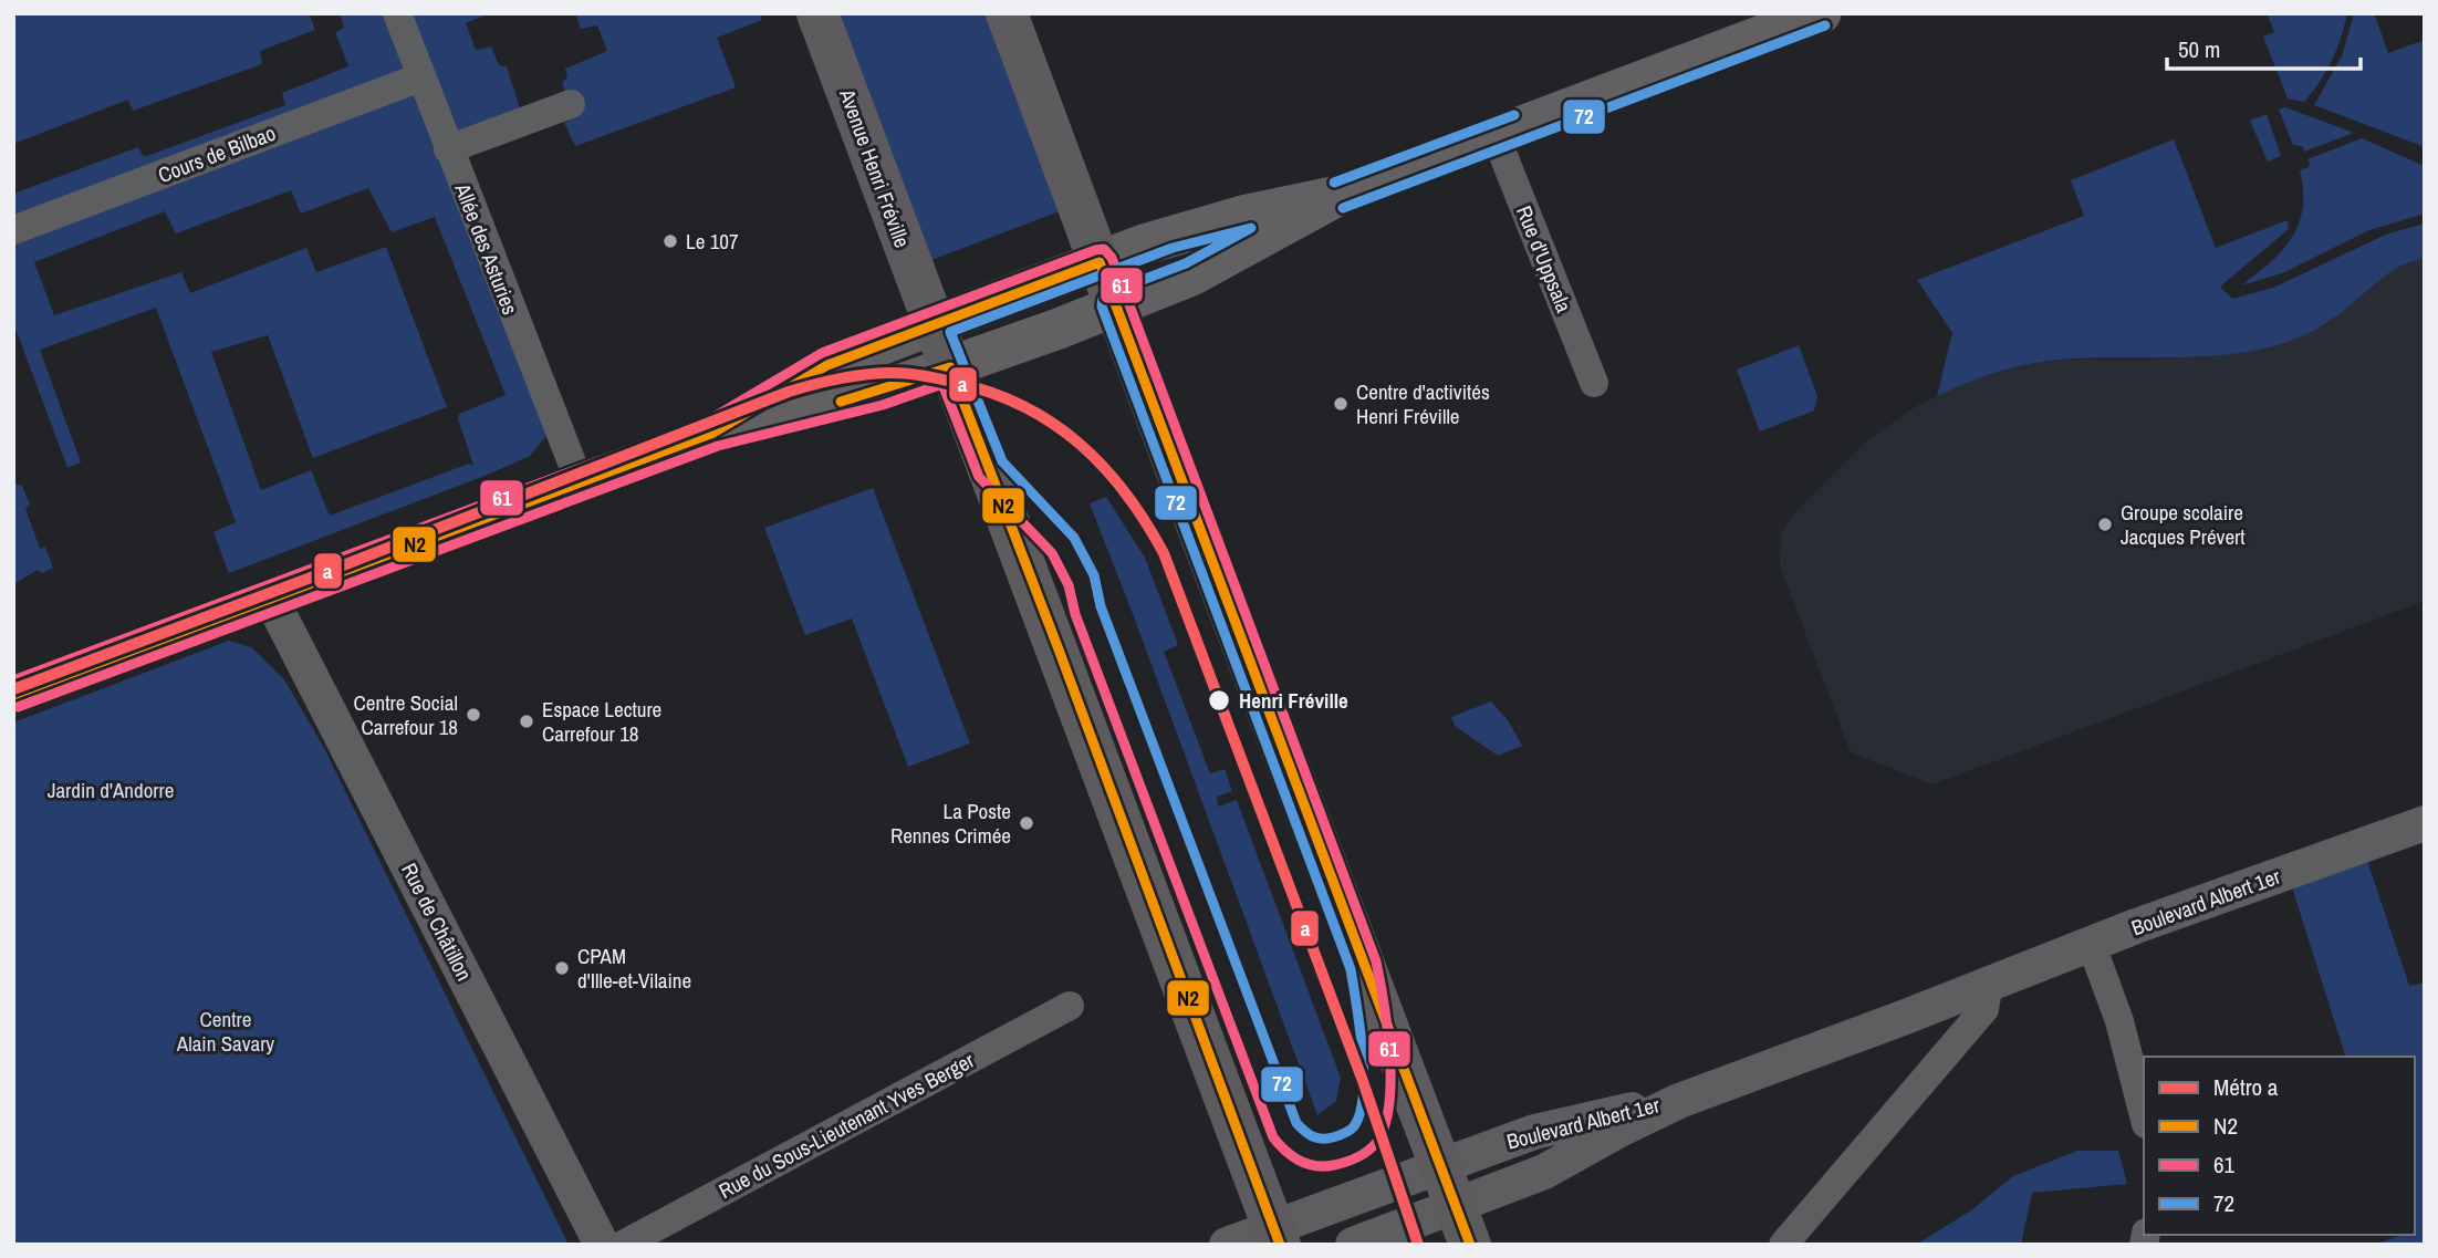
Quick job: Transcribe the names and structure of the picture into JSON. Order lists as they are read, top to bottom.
{
  "streets": {
    "main road": ["Avenue Henri Fréville"],
    "street": [
      "Cours de Bilbao",
      "Allée des Asturies",
      "Rue d'Uppsala",
      "Boulevard Albert 1er",
      "Rue de Châtillon",
      "Rue du Sous-Lieutenant Yves Berger"
    ]
  },
  "crossings": [
    ["Cours de Bilbao", "Allée des Asturies"],
    ["Avenue Henri Fréville", "Boulevard Albert 1er"]
  ],
  "parks": ["Jardin d'Andorre", "Centre Alain Savary"],
  "places": [
    "Le 107",
    "Centre d'activités Henri Fréville",
    "Groupe scolaire Jacques Prévert",
    "Henri Fréville",
    "Centre Social Carrefour 18",
    "Espace Lecture Carrefour 18",
    "La Poste Rennes Crimée",
    "CPAM d'Ille-et-Vilaine"
  ],
  "lines": [
    "transit line 72",
    "transit line 61",
    "transit line N2",
    "metro line a"
  ],
  "legend": [
    "Métro a",
    "N2",
    "61",
    "72"
  ],
  "scale_bar": "50 m"
}
